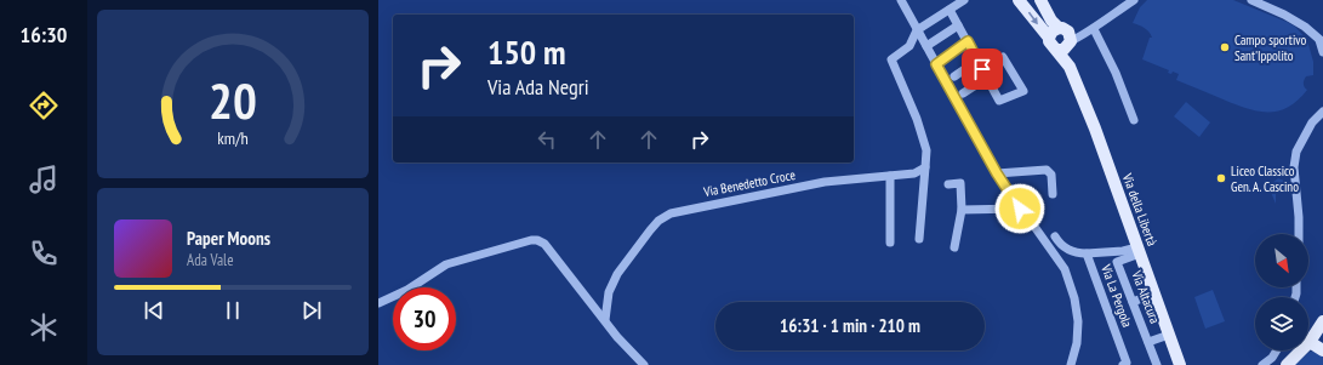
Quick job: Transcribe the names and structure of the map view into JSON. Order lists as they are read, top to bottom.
{
  "streets": {
    "main road": ["Via della Libertà"],
    "street": ["Via Benedetto Croce", "Via La Pergola", "Via Altacura"]
  },
  "crossings": [
    ["Via della Libertà", "Via La Pergola"],
    ["Via della Libertà", "Via Altacura"],
    ["Via La Pergola", "Via Altacura"]
  ],
  "places": ["Campo sportivo Sant'Ippolito", "Liceo Classico Gen. A. Cascino"],
  "north": "bottom right",
  "page": {
    "tabs": "16:30",
    "turn": ["150 m", "Via Ada Negri"],
    "song": ["Paper Moons", "Ada Vale"],
    "limit": "30",
    "trip": "16:31 · 1 min · 210 m",
    "gauge": ["20", "km/h"]
  }
}
